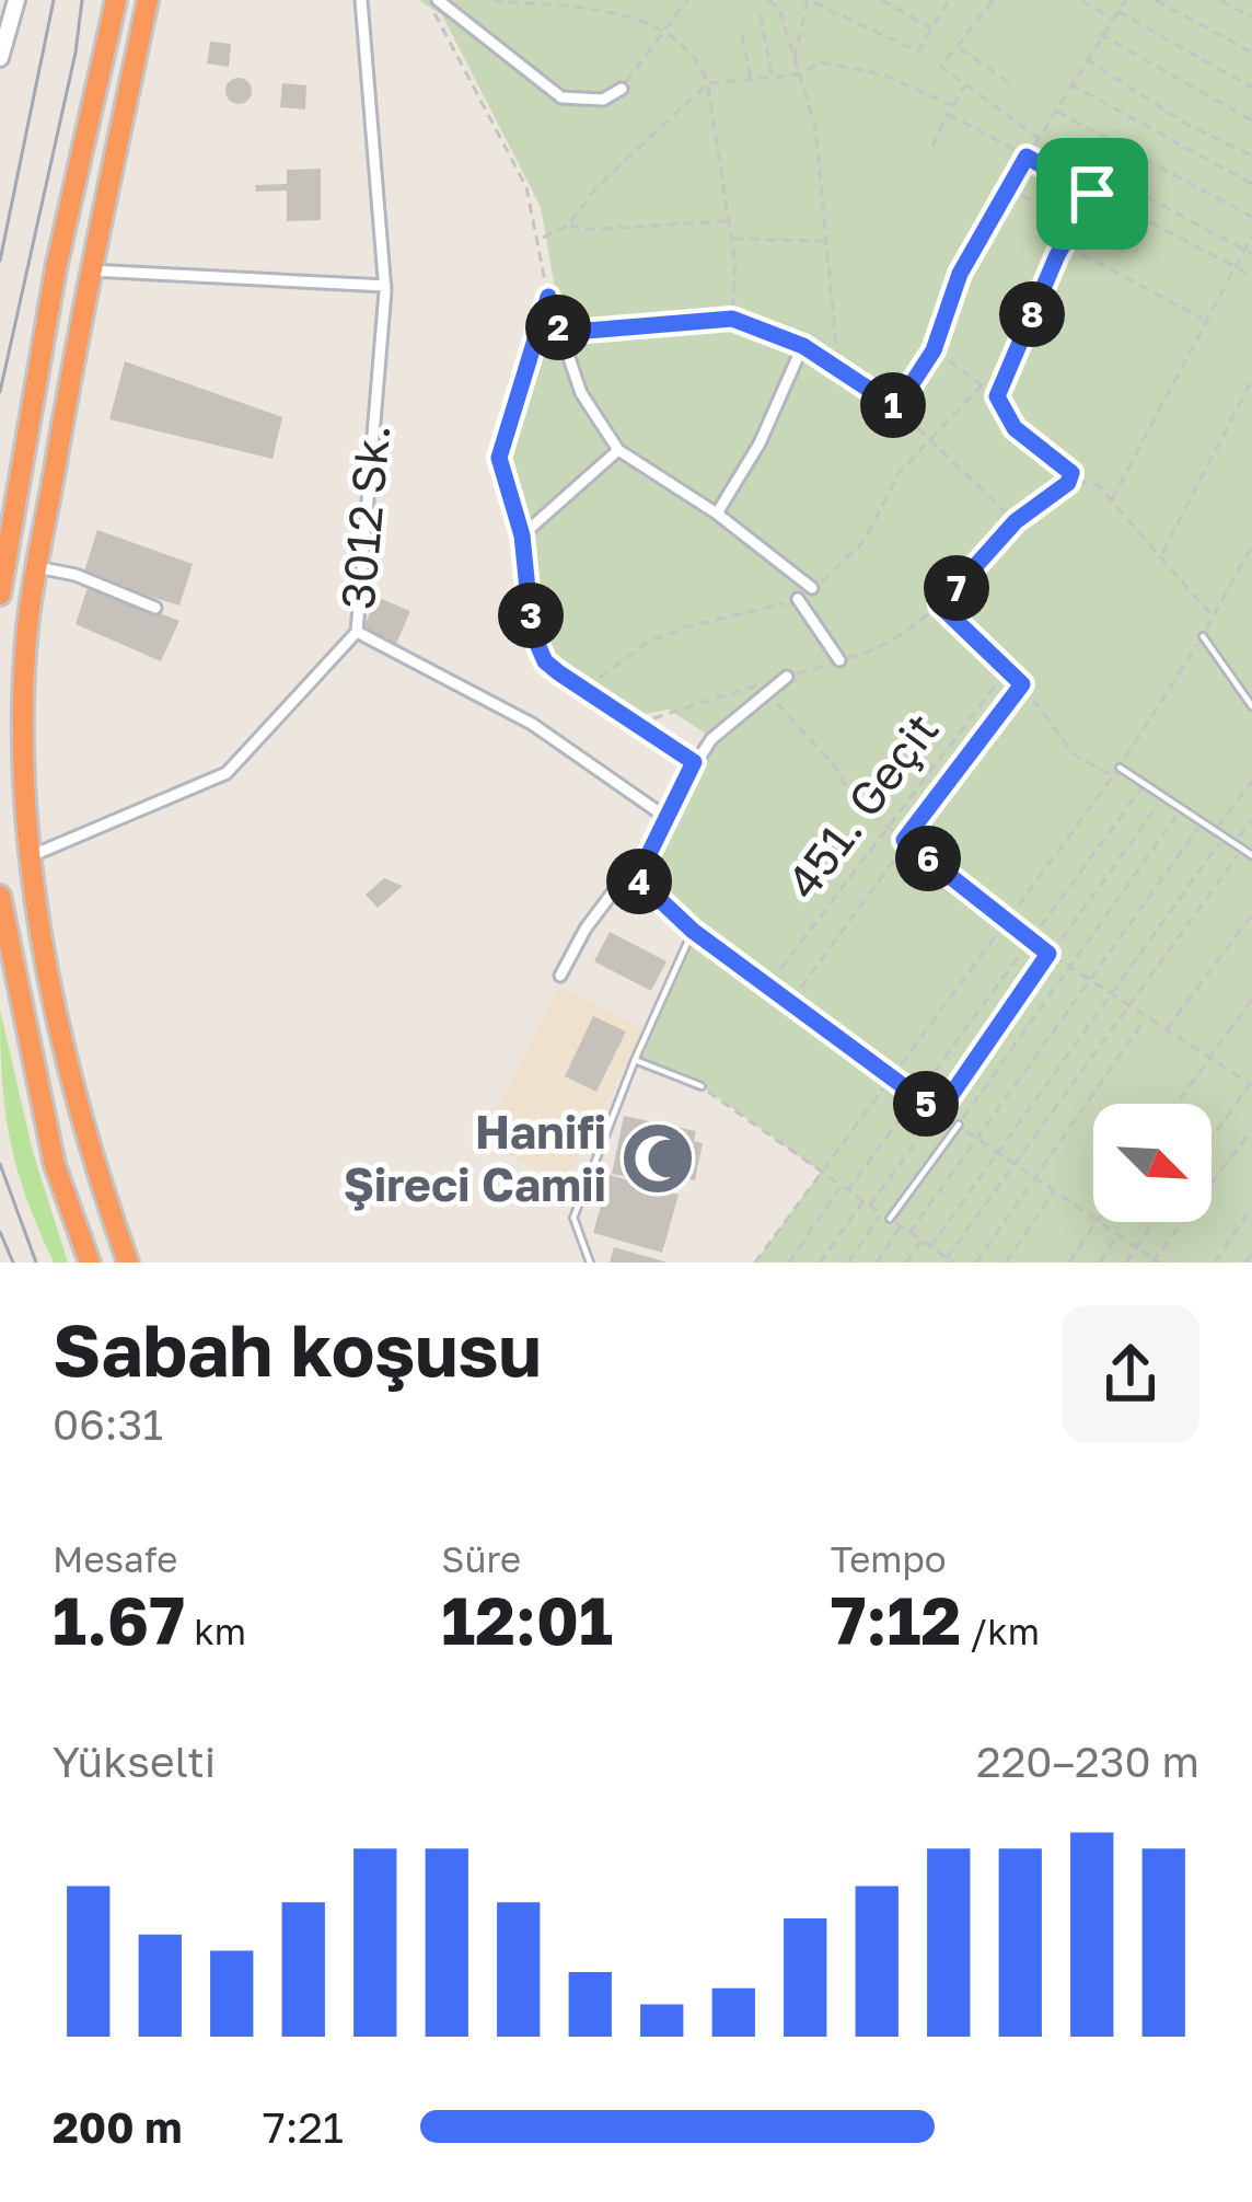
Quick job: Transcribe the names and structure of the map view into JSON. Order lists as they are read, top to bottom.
{
  "streets": {
    "street": ["3012 Sk."],
    "path": ["451. Geçit"]
  },
  "places": {
    "mosque": ["Hanifi Şireci Camii"]
  },
  "north": "bottom right",
  "page": {
    "pins": [
      "8",
      "2",
      "1",
      "7",
      "3",
      "6",
      "4",
      "5"
    ],
    "heading": ["Sabah koşusu", "06:31"],
    "stats": [
      ["Mesafe", "1.67 km"],
      ["Süre", "12:01"],
      ["Tempo", "7:12 /km"]
    ],
    "chart": ["Yükselti", "220–230 m"],
    "list": [
      {
        "name": "200 m",
        "note": "7:21"
      }
    ]
  }
}
